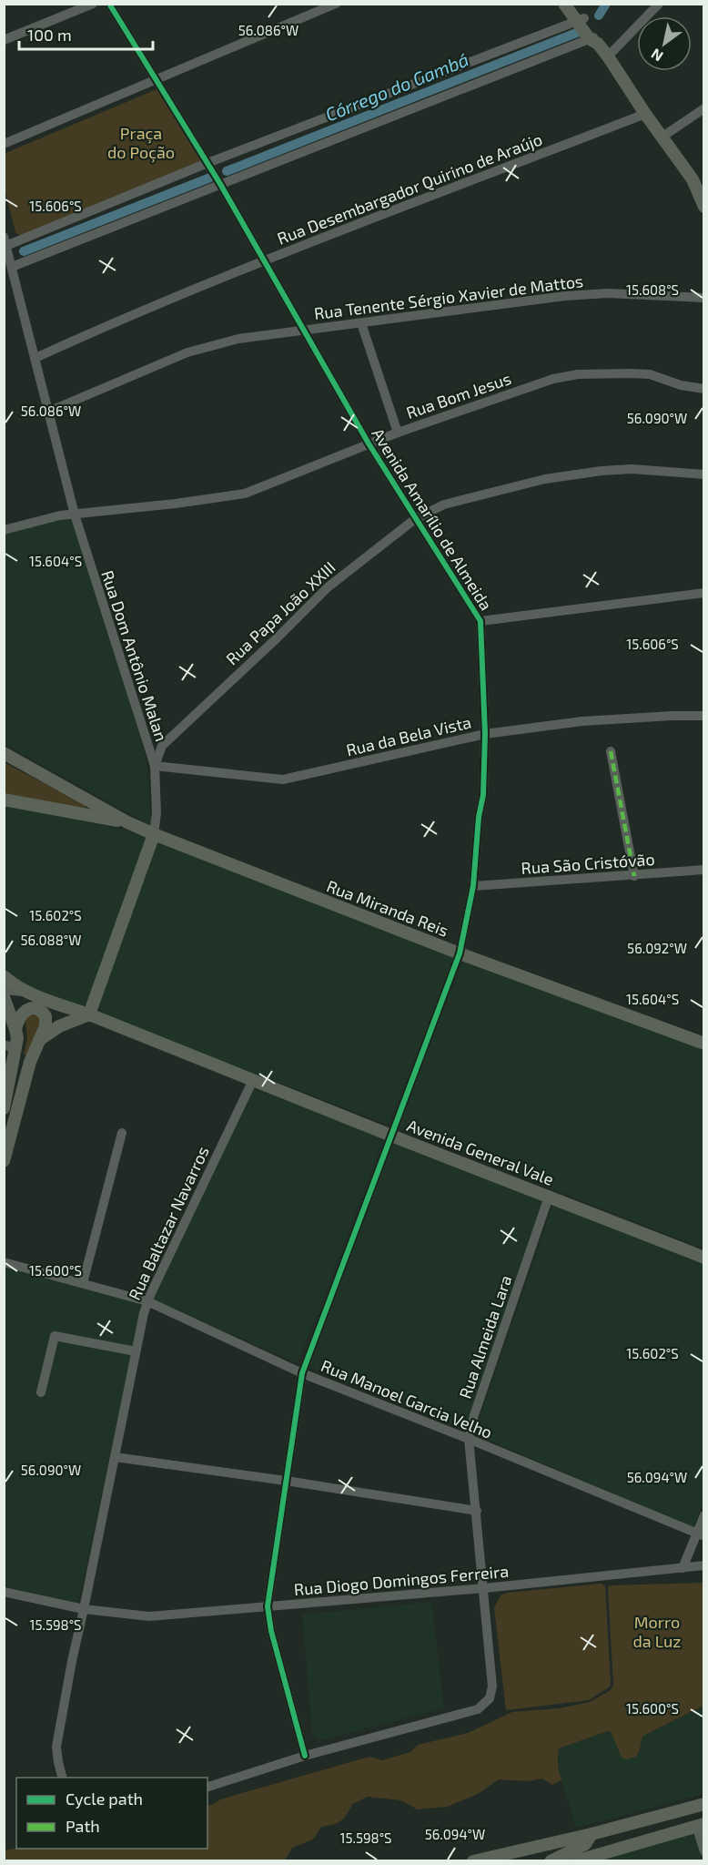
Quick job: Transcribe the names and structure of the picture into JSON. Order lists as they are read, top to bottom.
{
  "streets": {
    "main road": ["Rua Papa João XXIII", "Rua Miranda Reis", "Avenida General Vale"],
    "street": [
      "Rua Desembargador Quirino de Araújo",
      "Rua Tenente Sérgio Xavier de Mattos",
      "Rua Bom Jesus",
      "Avenida Amarílio de Almeida",
      "Rua Dom Antônio Malan",
      "Rua da Bela Vista",
      "Rua São Cristóvão",
      "Rua Baltazar Navarros",
      "Rua Almeida Lara",
      "Rua Manoel Garcia Velho",
      "Rua Diogo Domingos Ferreira"
    ]
  },
  "crossings": [
    ["Rua Desembargador Quirino de Araújo", "Avenida Amarílio de Almeida"],
    ["Rua Desembargador Quirino de Araújo", "Rua Dom Antônio Malan"],
    ["Rua Tenente Sérgio Xavier de Mattos", "Avenida Amarílio de Almeida"],
    ["Rua Tenente Sérgio Xavier de Mattos", "Rua Dom Antônio Malan"],
    ["Rua Bom Jesus", "Avenida Amarílio de Almeida"],
    ["Rua Bom Jesus", "Rua Dom Antônio Malan"],
    ["Avenida Amarílio de Almeida", "Rua Papa João XXIII"],
    ["Avenida Amarílio de Almeida", "Rua da Bela Vista"],
    ["Avenida Amarílio de Almeida", "Rua São Cristóvão"],
    ["Avenida Amarílio de Almeida", "Rua Miranda Reis"],
    ["Avenida Amarílio de Almeida", "Avenida General Vale"],
    ["Avenida Amarílio de Almeida", "Rua Almeida Lara"],
    ["Avenida Amarílio de Almeida", "Rua Manoel Garcia Velho"],
    ["Avenida Amarílio de Almeida", "Rua Diogo Domingos Ferreira"],
    ["Rua Papa João XXIII", "Rua Dom Antônio Malan"],
    ["Rua Papa João XXIII", "Rua da Bela Vista"],
    ["Rua Papa João XXIII", "Rua Miranda Reis"],
    ["Rua Papa João XXIII", "Avenida General Vale"],
    ["Rua Dom Antônio Malan", "Rua da Bela Vista"],
    ["Avenida General Vale", "Rua Baltazar Navarros"],
    ["Avenida General Vale", "Rua Almeida Lara"],
    ["Rua Baltazar Navarros", "Rua Manoel Garcia Velho"],
    ["Rua Baltazar Navarros", "Rua Diogo Domingos Ferreira"],
    ["Rua Almeida Lara", "Rua Manoel Garcia Velho"],
    ["Rua Almeida Lara", "Rua Diogo Domingos Ferreira"]
  ],
  "water": ["Córrego do Gambá"],
  "parks": ["Praça do Poção", "Morro da Luz"],
  "legend": ["Cycle path", "Path"],
  "scale_bar": "100 m",
  "north": "bottom left",
  "coordinates": [
    "56.086°W",
    "15.606°S",
    "15.608°S",
    "56.090°W",
    "15.604°S",
    "15.602°S",
    "56.088°W",
    "56.092°W",
    "15.600°S",
    "56.094°W",
    "15.598°S"
  ]
}
